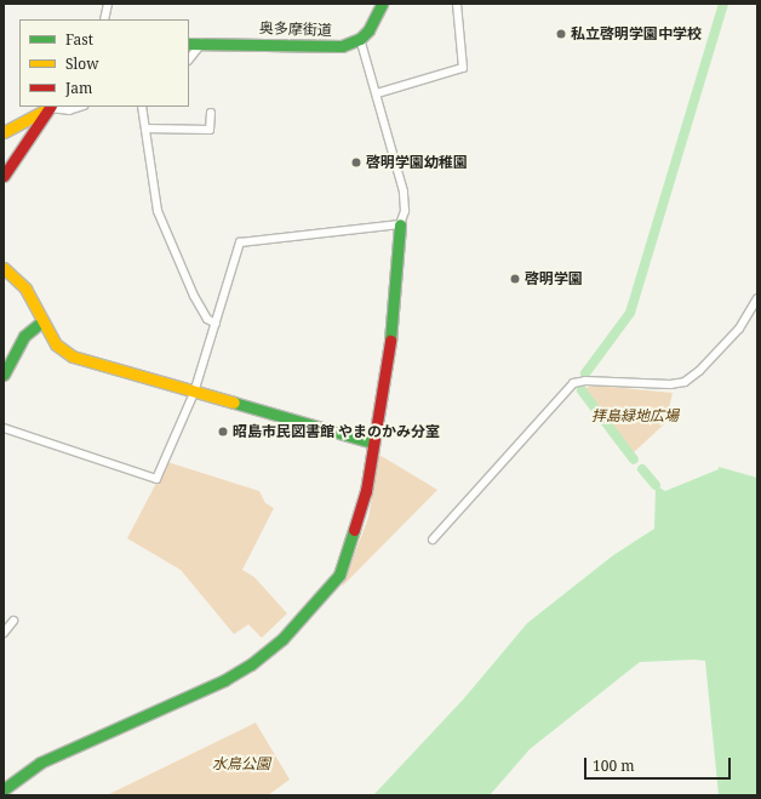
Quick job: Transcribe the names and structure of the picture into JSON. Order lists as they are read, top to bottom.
{
  "streets": {
    "street": ["奥多摩街道"]
  },
  "parks": ["拝島緑地広場", "水鳥公園"],
  "places": [
    "私立啓明学園中学校",
    "啓明学園幼稚園",
    "啓明学園",
    "昭島市民図書館 やまのかみ分室"
  ],
  "legend": ["Fast", "Slow", "Jam"],
  "scale_bar": "100 m"
}
